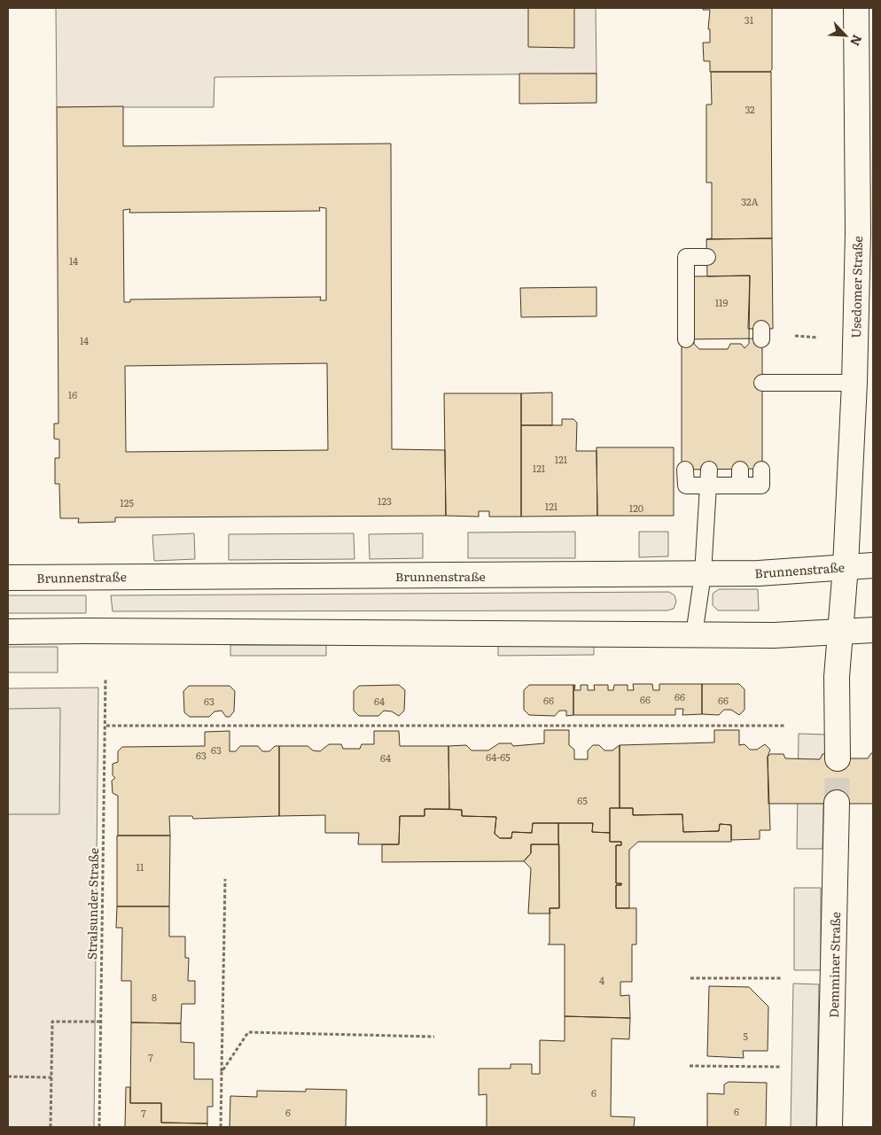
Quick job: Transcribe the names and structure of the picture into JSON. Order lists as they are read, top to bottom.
{
  "streets": {
    "main road": ["Usedomer Straße", "Brunnenstraße", "Demminer Straße"],
    "path": ["Stralsunder Straße"]
  },
  "crossings": [
    ["Usedomer Straße", "Brunnenstraße"]
  ],
  "house_numbers": [
    "31",
    "32",
    "32A",
    "14",
    "119",
    "14",
    "16",
    "121",
    "121",
    "123",
    "125",
    "121",
    "120",
    "66",
    "66",
    "66",
    "66",
    "63",
    "64",
    "63",
    "63",
    "64-65",
    "64",
    "65",
    "11",
    "4",
    "8",
    "5",
    "7",
    "6",
    "6",
    "6",
    "7"
  ],
  "north": "bottom right"
}
